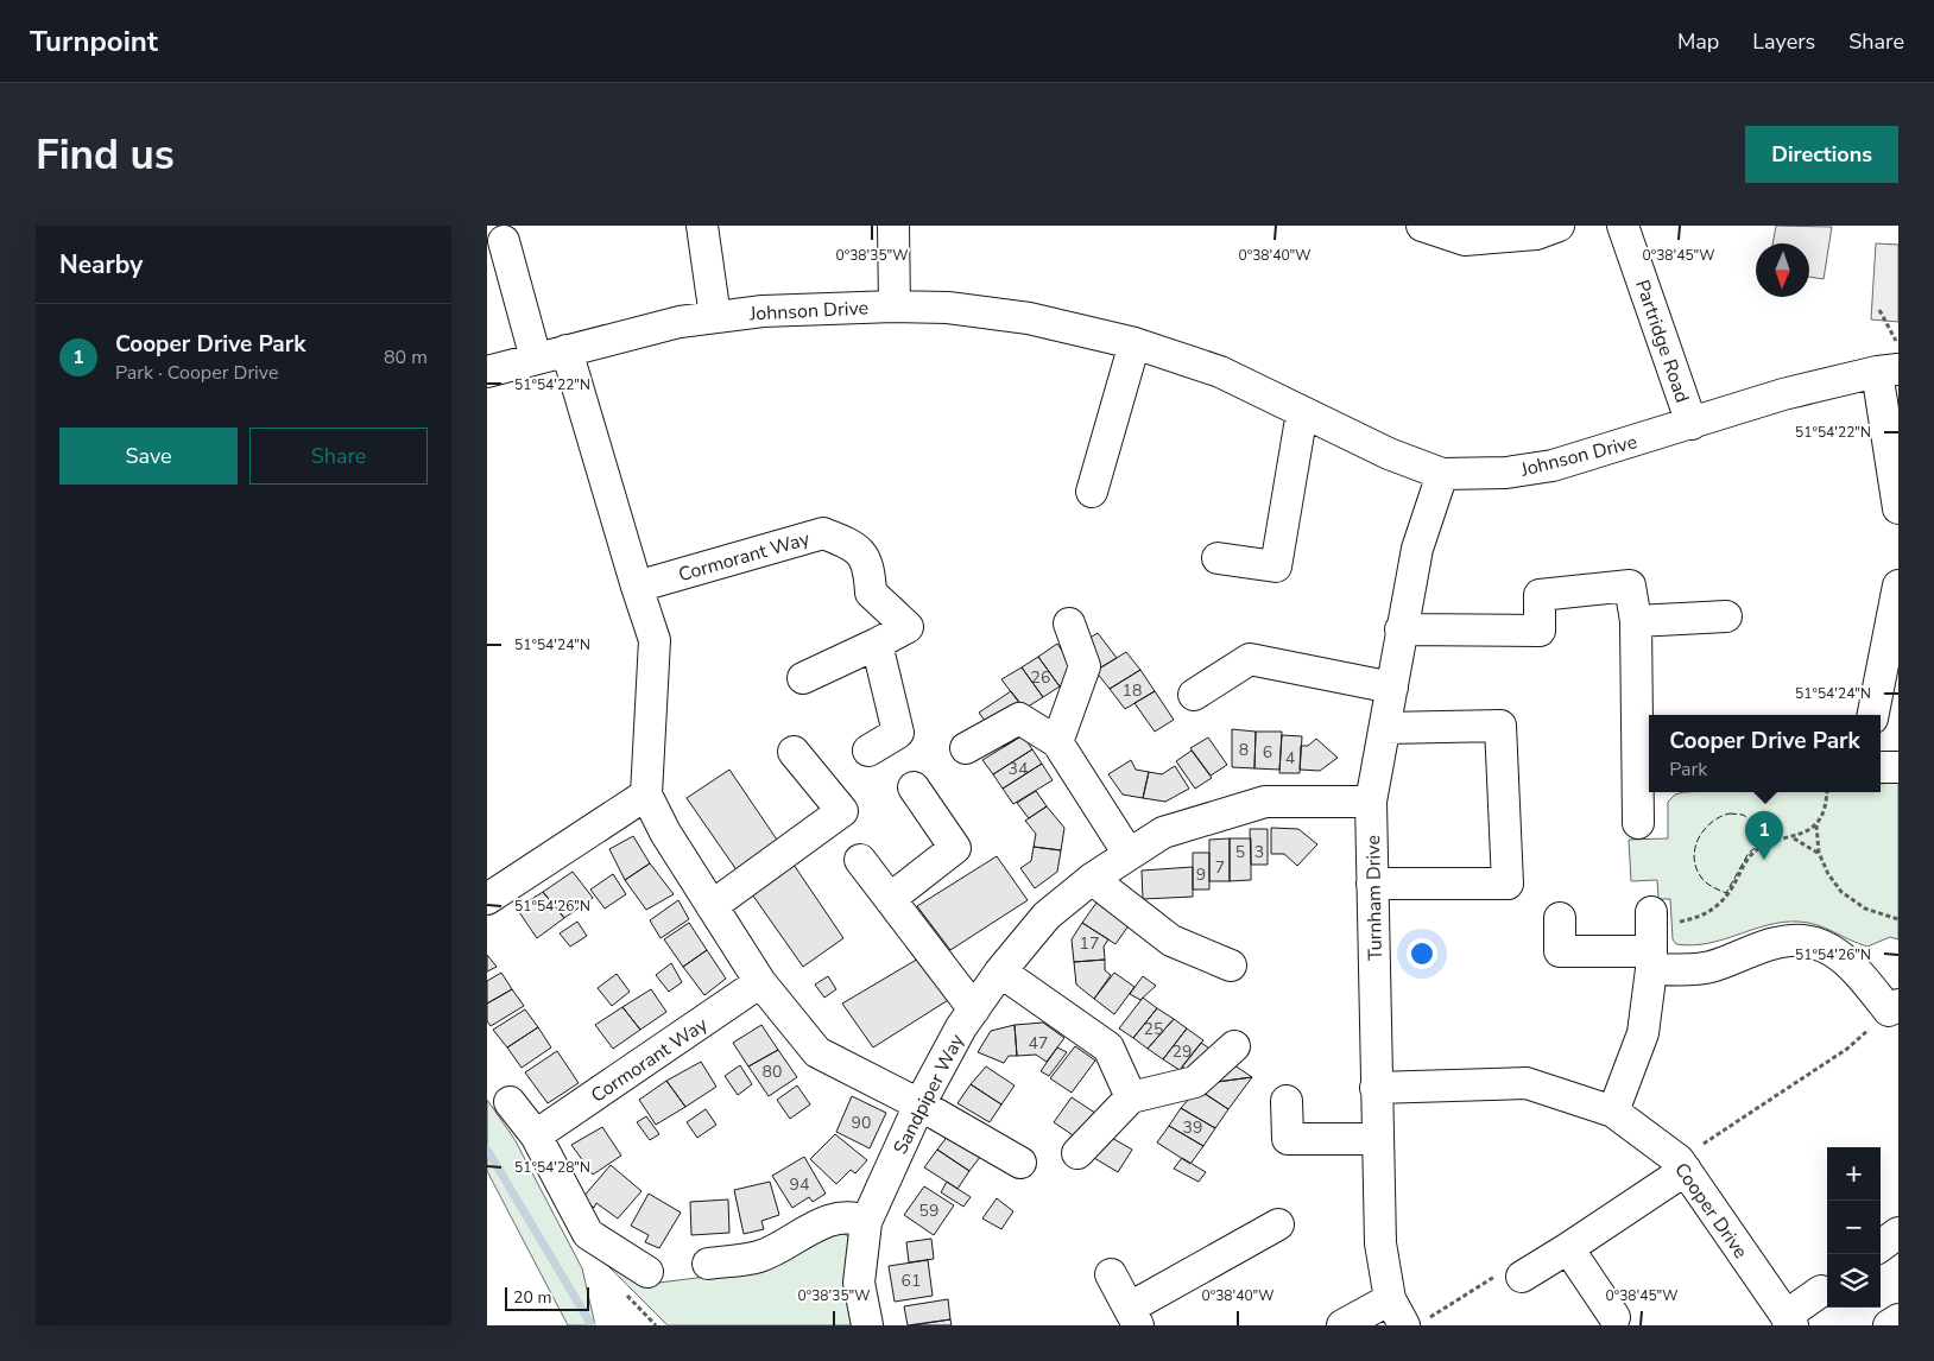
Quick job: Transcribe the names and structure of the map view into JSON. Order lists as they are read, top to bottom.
{
  "streets": {
    "street": [
      "Johnson Drive",
      "Partridge Road",
      "Cormorant Way",
      "Turnham Drive",
      "Sandpiper Way",
      "Cooper Drive"
    ]
  },
  "crossings": [
    ["Johnson Drive", "Partridge Road"],
    ["Johnson Drive", "Turnham Drive"],
    ["Turnham Drive", "Sandpiper Way"],
    ["Turnham Drive", "Cooper Drive"]
  ],
  "house_numbers": [
    "26",
    "18",
    "8",
    "6",
    "4",
    "34",
    "5",
    "3",
    "7",
    "9",
    "17",
    "25",
    "47",
    "29",
    "80",
    "90",
    "39",
    "94",
    "59",
    "61"
  ],
  "scale_bar": "20 m",
  "north": "bottom",
  "page": {
    "header": "Turnpoint",
    "nav": ["Map", "Layers", "Share"],
    "buttons": [
      "Directions",
      ["Save", "Share"]
    ],
    "title": "Find us",
    "heading": "Nearby",
    "list": [
      {
        "mark": "1",
        "name": "Cooper Drive Park",
        "note": "Park · Cooper Drive",
        "value": "80 m"
      }
    ],
    "popup": ["Cooper Drive Park", "Park"],
    "pins": "1",
    "map_buttons": ["+", "−"],
    "scale": "20 m"
  },
  "coordinates": [
    "0°38'35\"W",
    "0°38'40\"W",
    "0°38'45\"W",
    "51°54'22\"N",
    "51°54'24\"N",
    "51°54'26\"N",
    "51°54'28\"N"
  ]
}
